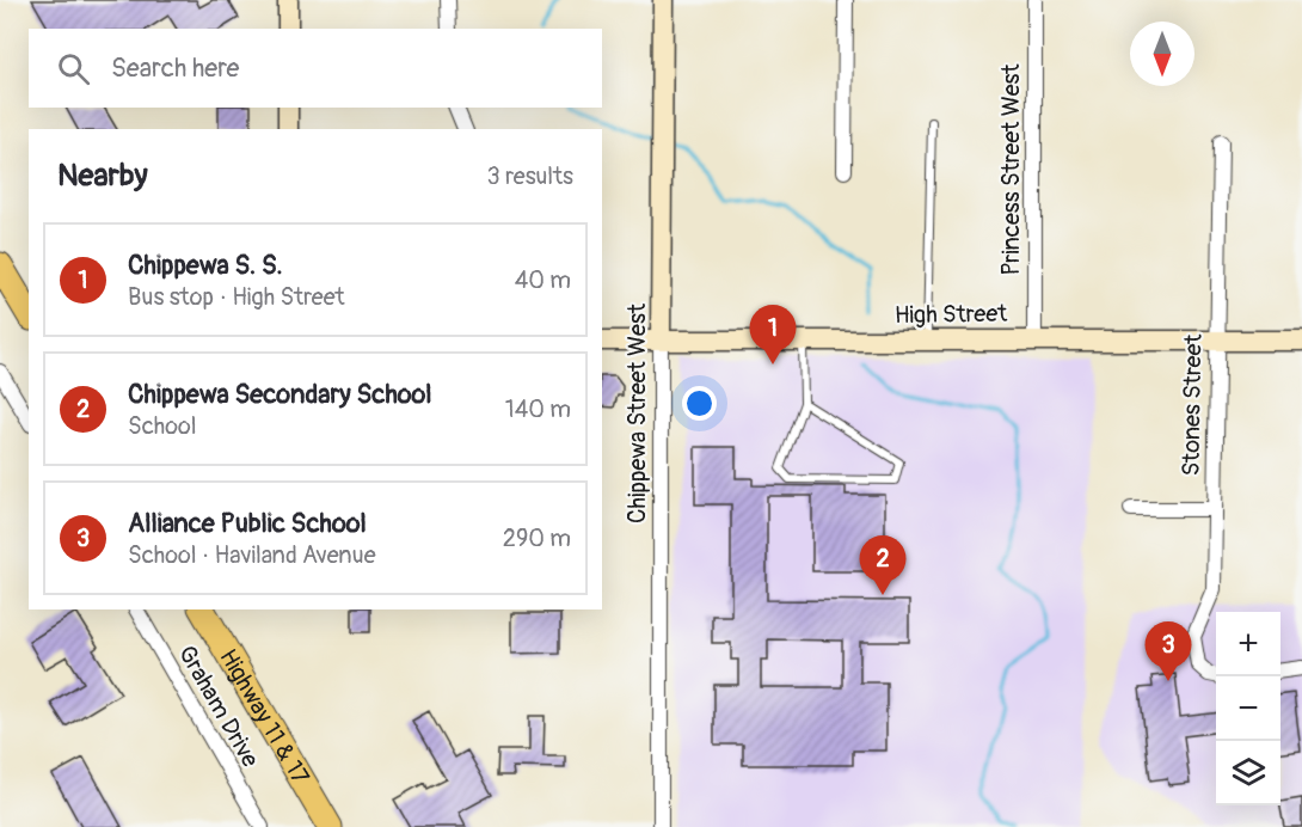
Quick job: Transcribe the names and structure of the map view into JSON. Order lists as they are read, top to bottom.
{
  "streets": {
    "highway": ["Highway 11 & 17"],
    "street": [
      "Princess Street West",
      "High Street",
      "Stones Street",
      "Chippewa Street West",
      "Graham Drive"
    ]
  },
  "crossings": [
    ["Princess Street West", "High Street"],
    ["High Street", "Stones Street"],
    ["High Street", "Chippewa Street West"]
  ],
  "north": "bottom",
  "page": {
    "search": "Search here",
    "heading": ["Nearby", "3 results"],
    "list": [
      {
        "mark": "1",
        "name": "Chippewa S. S.",
        "note": "Bus stop · High Street",
        "value": "40 m"
      },
      {
        "mark": "2",
        "name": "Chippewa Secondary School",
        "note": "School",
        "value": "140 m"
      },
      {
        "mark": "3",
        "name": "Alliance Public School",
        "note": "School · Haviland Avenue",
        "value": "290 m"
      }
    ],
    "pins": ["1", "2", "3"],
    "map_buttons": ["+", "−"]
  }
}
